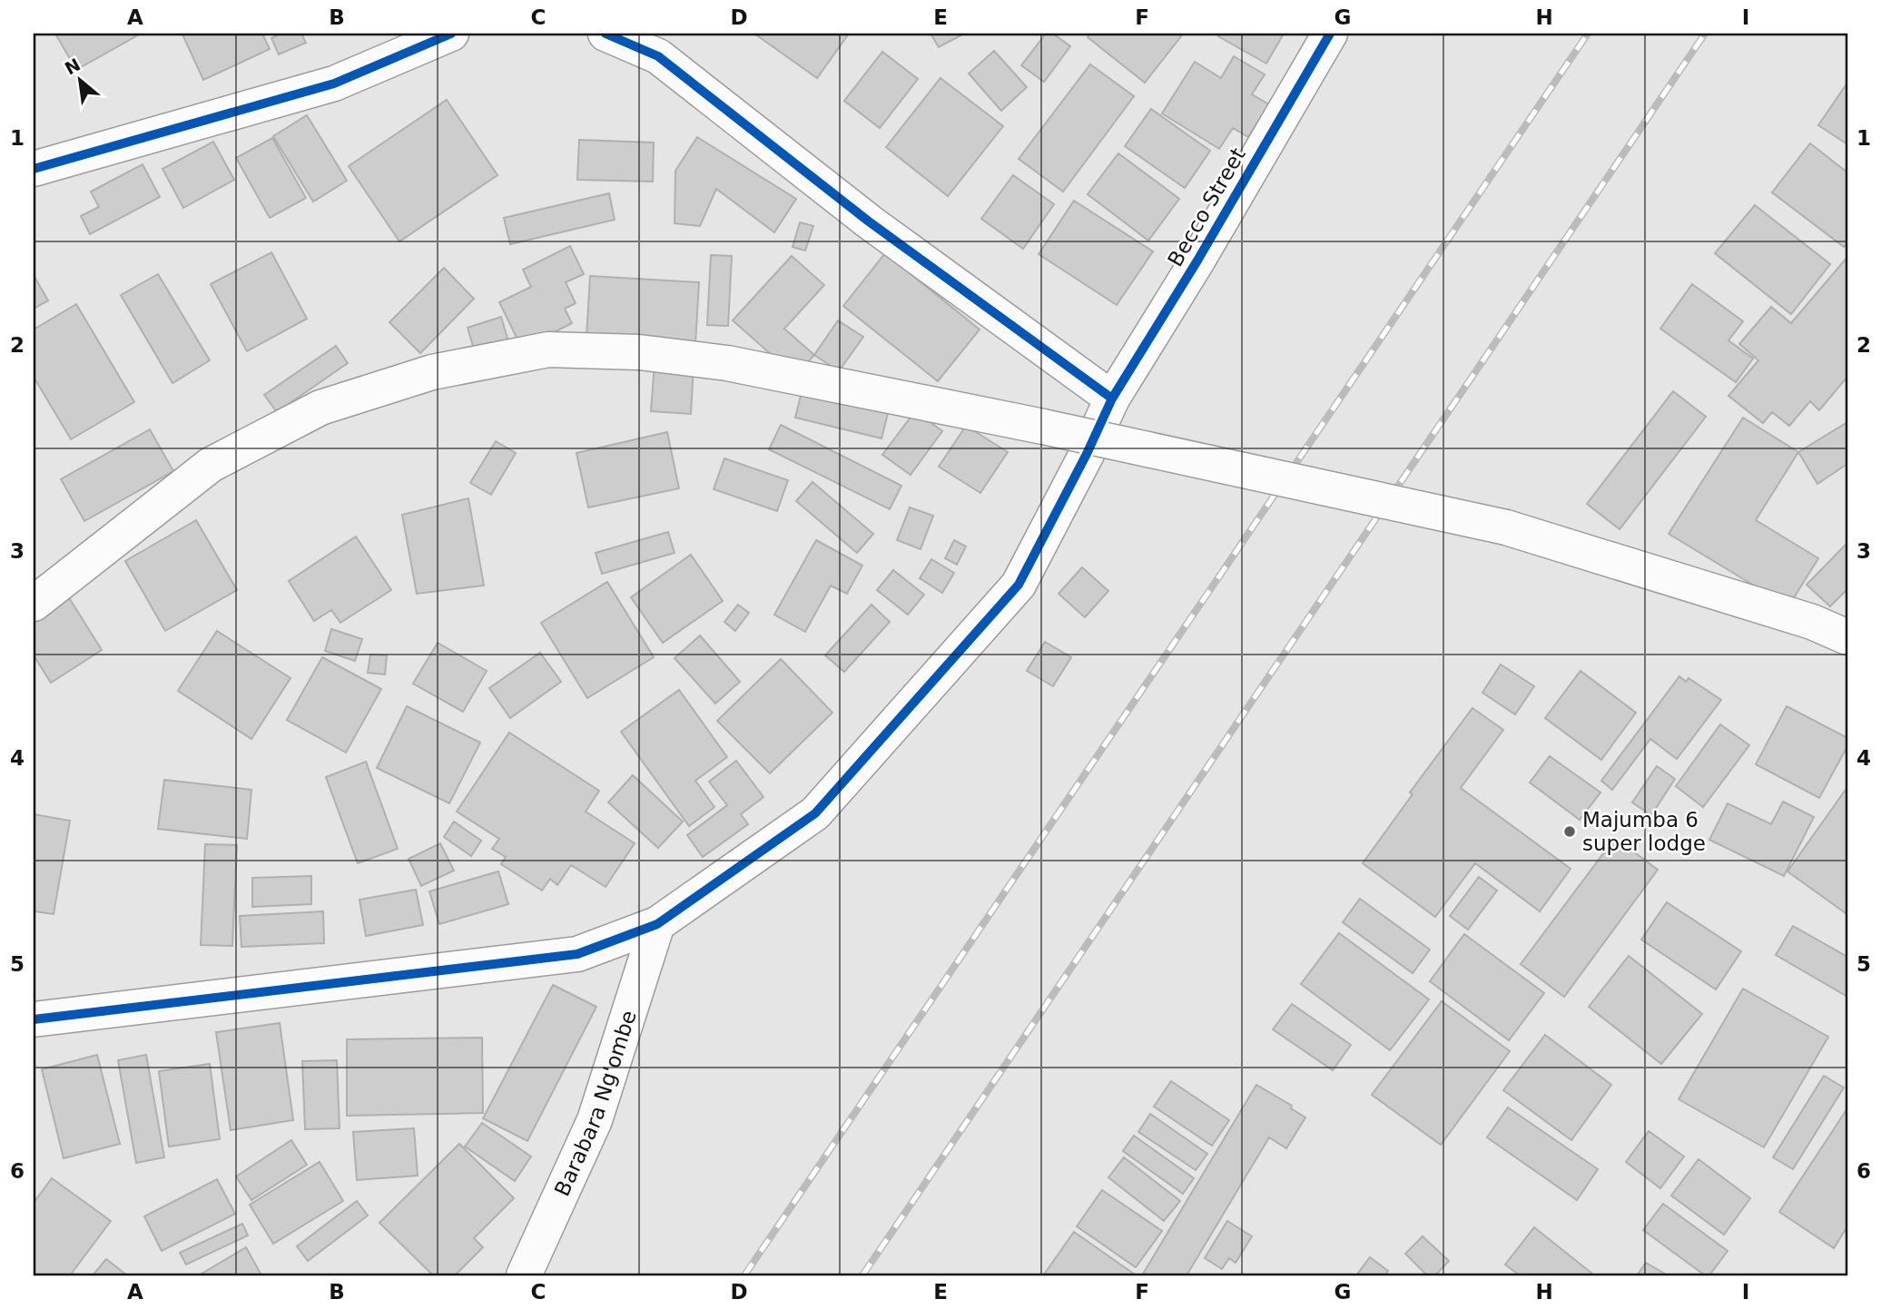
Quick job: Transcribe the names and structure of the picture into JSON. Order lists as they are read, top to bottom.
{
  "streets": {
    "street": ["Becco Street", "Barabara Ng'ombe"]
  },
  "crossings": [
    ["Becco Street", "Barabara Ng'ombe"]
  ],
  "places": ["Majumba 6 super lodge"],
  "north": "top left",
  "grid": {
    "columns": [
      "A",
      "B",
      "C",
      "D",
      "E",
      "F",
      "G",
      "H",
      "I"
    ],
    "rows": [
      "1",
      "2",
      "3",
      "4",
      "5",
      "6"
    ]
  }
}
